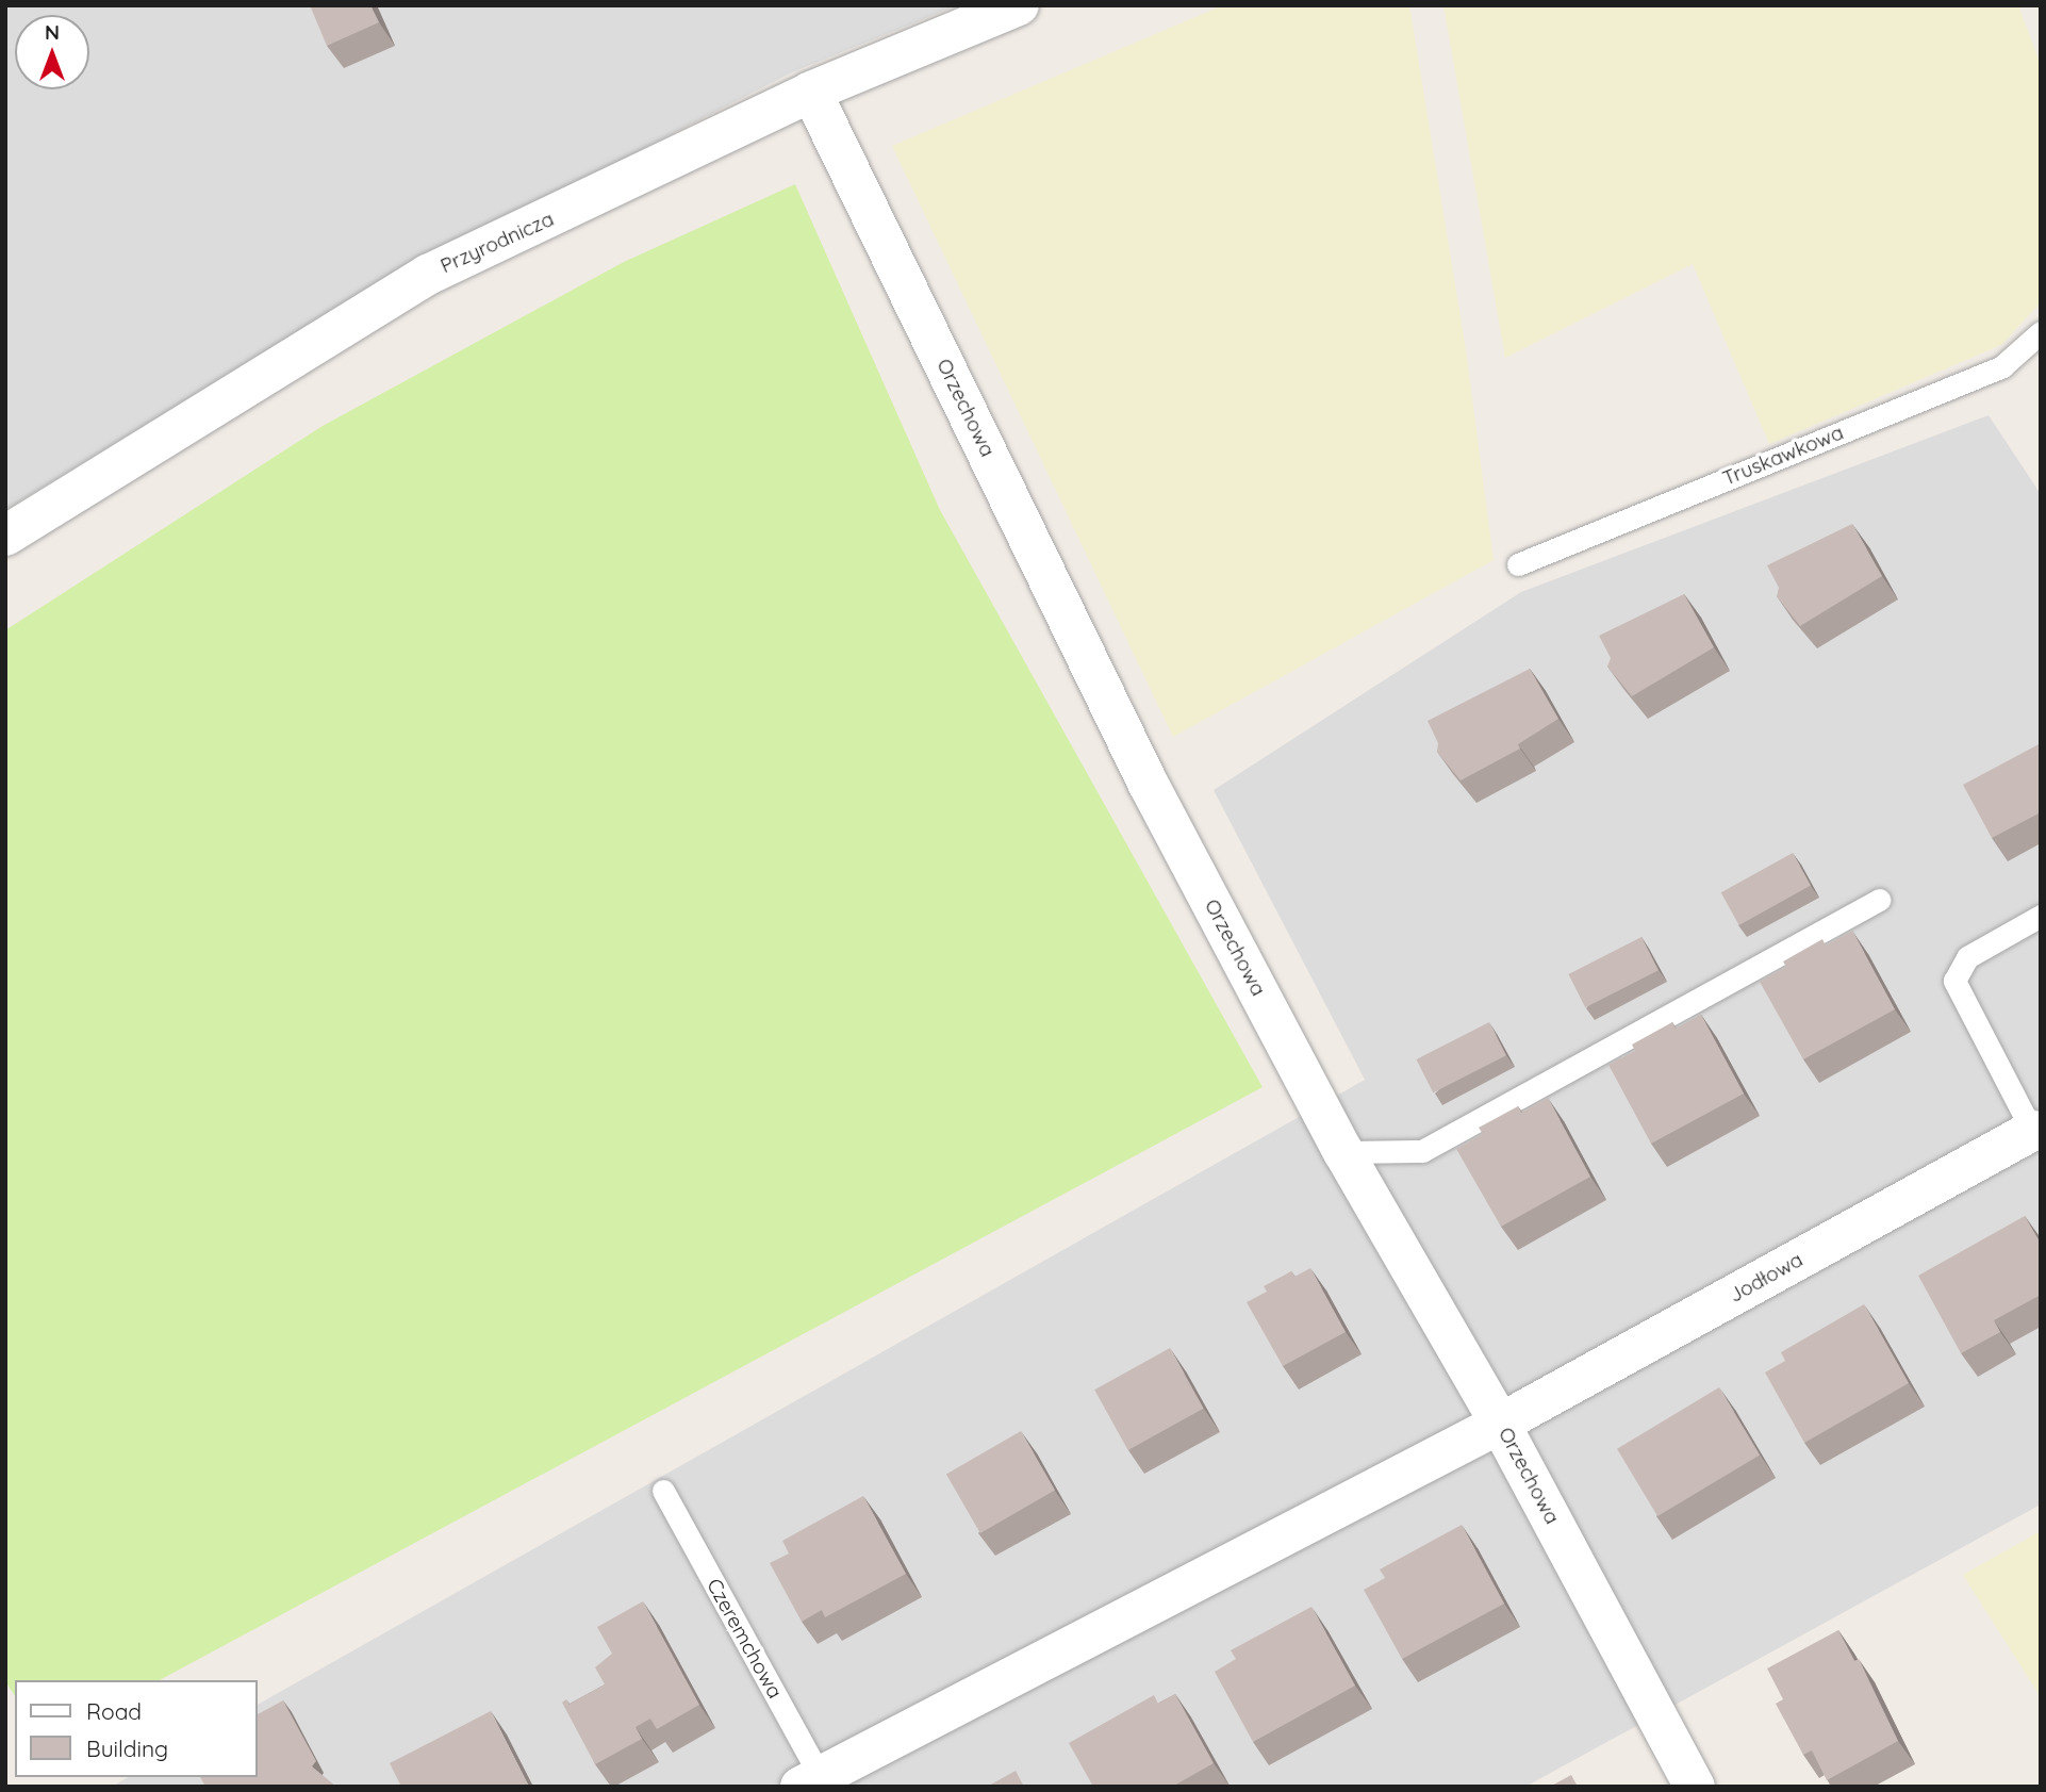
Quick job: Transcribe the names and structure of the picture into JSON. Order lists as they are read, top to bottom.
{
  "streets": {
    "street": ["Przyrodnicza", "Orzechowa", "Jodłowa"],
    "lane": ["Truskawkowa", "Czeremchowa"]
  },
  "crossings": [
    ["Przyrodnicza", "Orzechowa"],
    ["Orzechowa", "Jodłowa"],
    ["Jodłowa", "Czeremchowa"]
  ],
  "legend": ["Road", "Building"],
  "north": "top"
}
